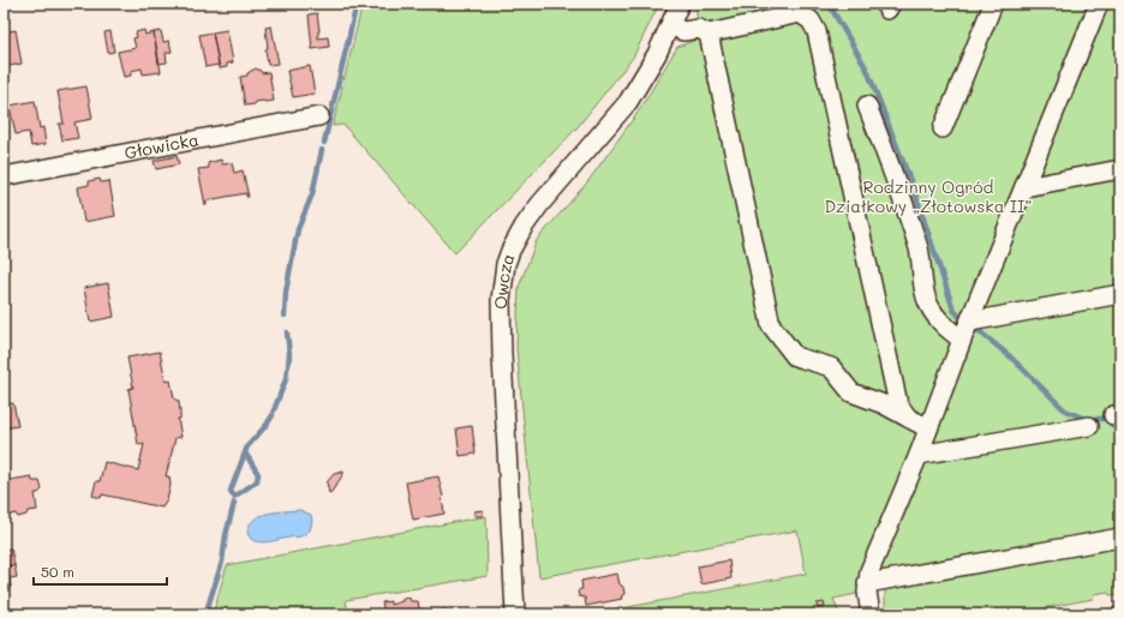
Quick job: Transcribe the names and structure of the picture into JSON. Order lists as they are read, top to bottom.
{
  "streets": {
    "street": ["Głowicka", "Owcza"]
  },
  "parks": ["Rodzinny Ogród Działkowy „Złotowska II”"],
  "scale_bar": "50 m"
}
